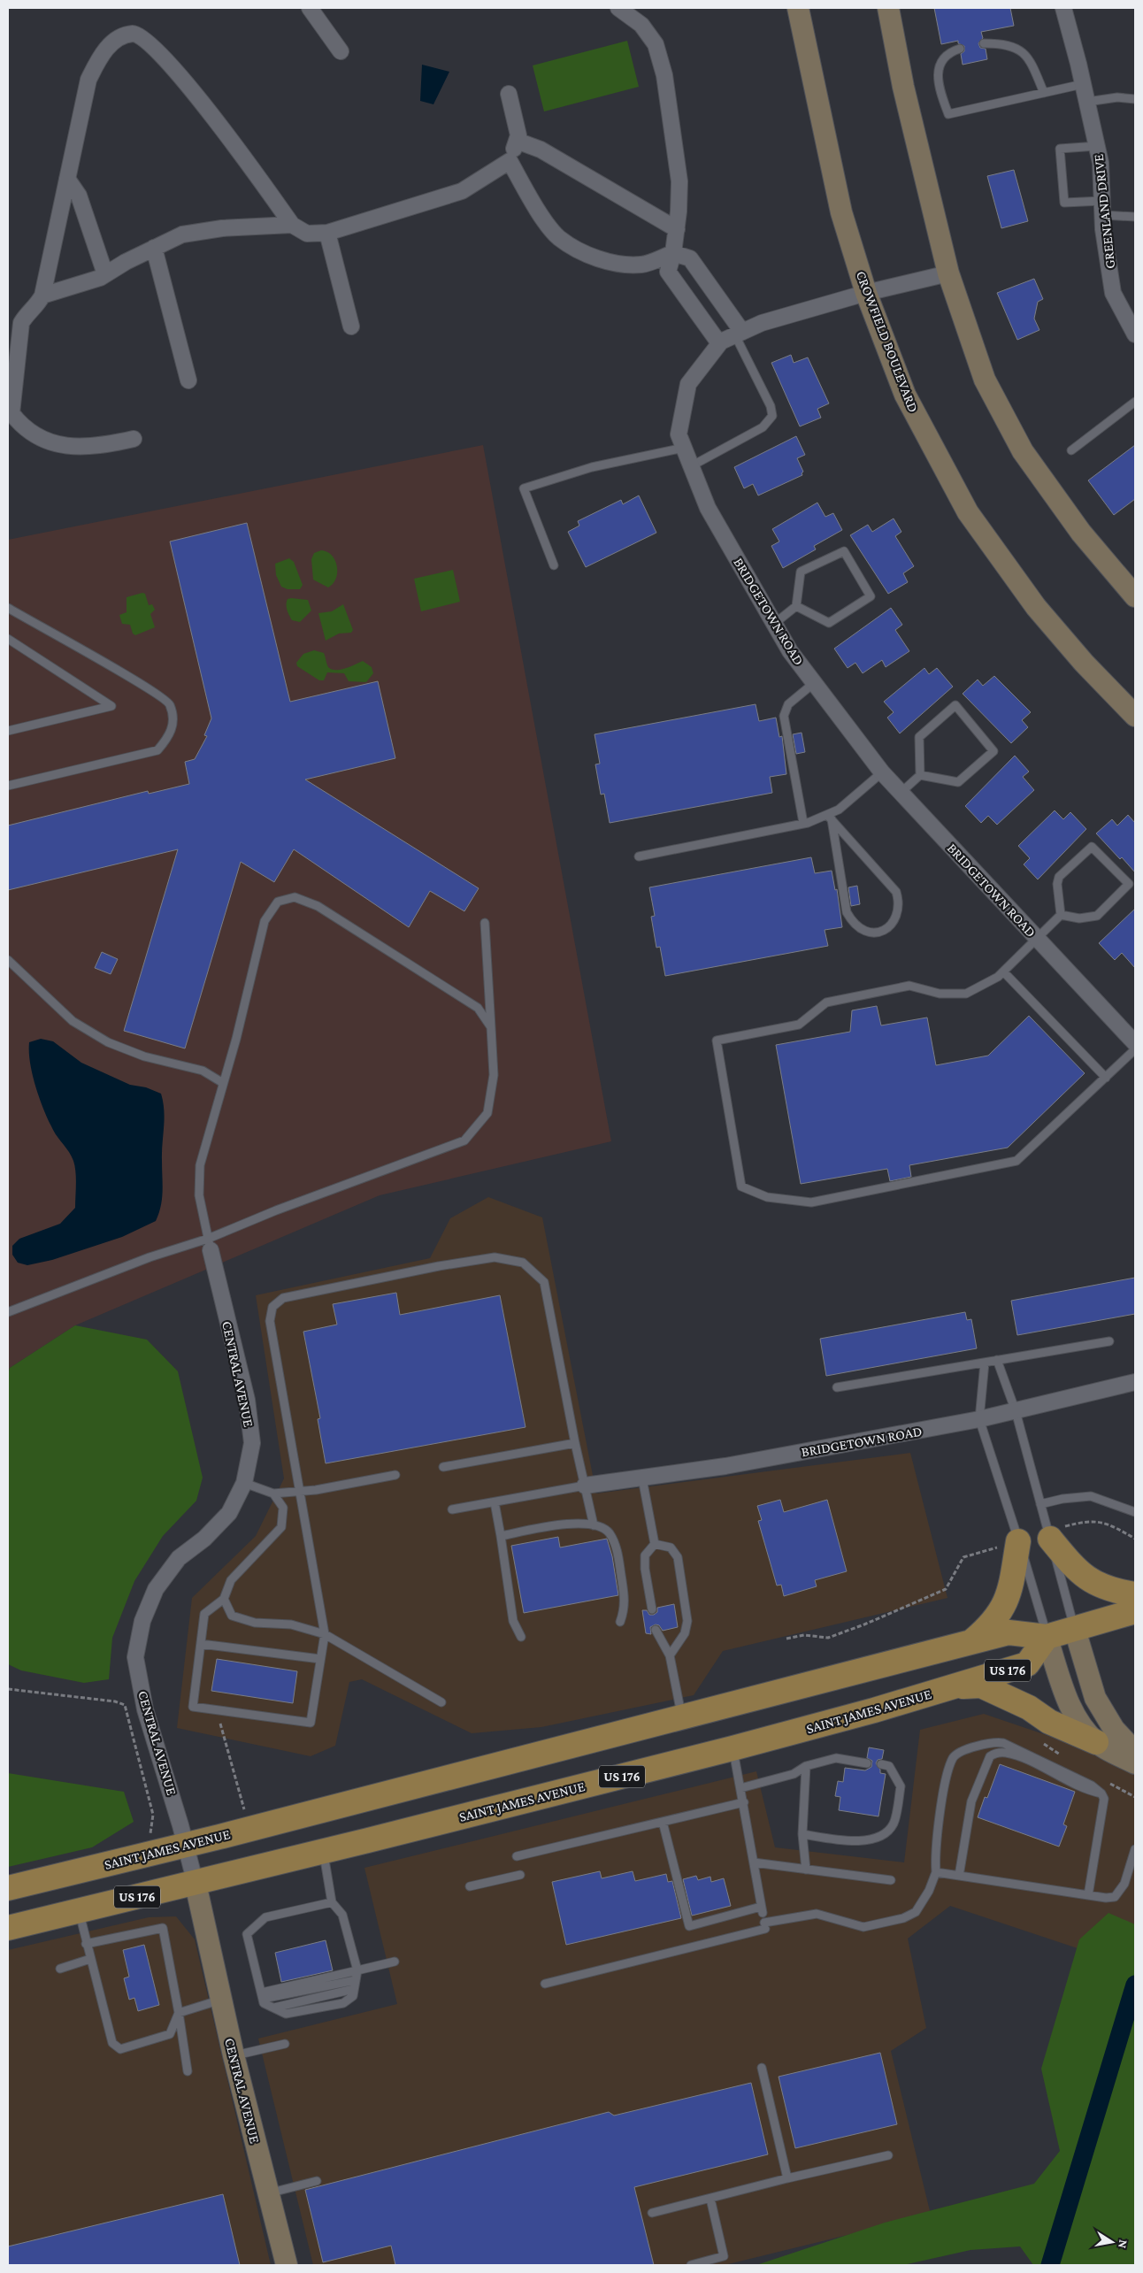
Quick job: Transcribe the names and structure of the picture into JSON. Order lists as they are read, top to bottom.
{
  "streets": {
    "main road": [
      "CROWFIELD BOULEVARD",
      "CENTRAL AVENUE",
      "US 176",
      "SAINT JAMES AVENUE"
    ],
    "street": ["GREENLAND DRIVE", "BRIDGETOWN ROAD"]
  },
  "crossings": [
    ["CROWFIELD BOULEVARD", "BRIDGETOWN ROAD"],
    ["CENTRAL AVENUE", "SAINT JAMES AVENUE"]
  ],
  "north": "right"
}
